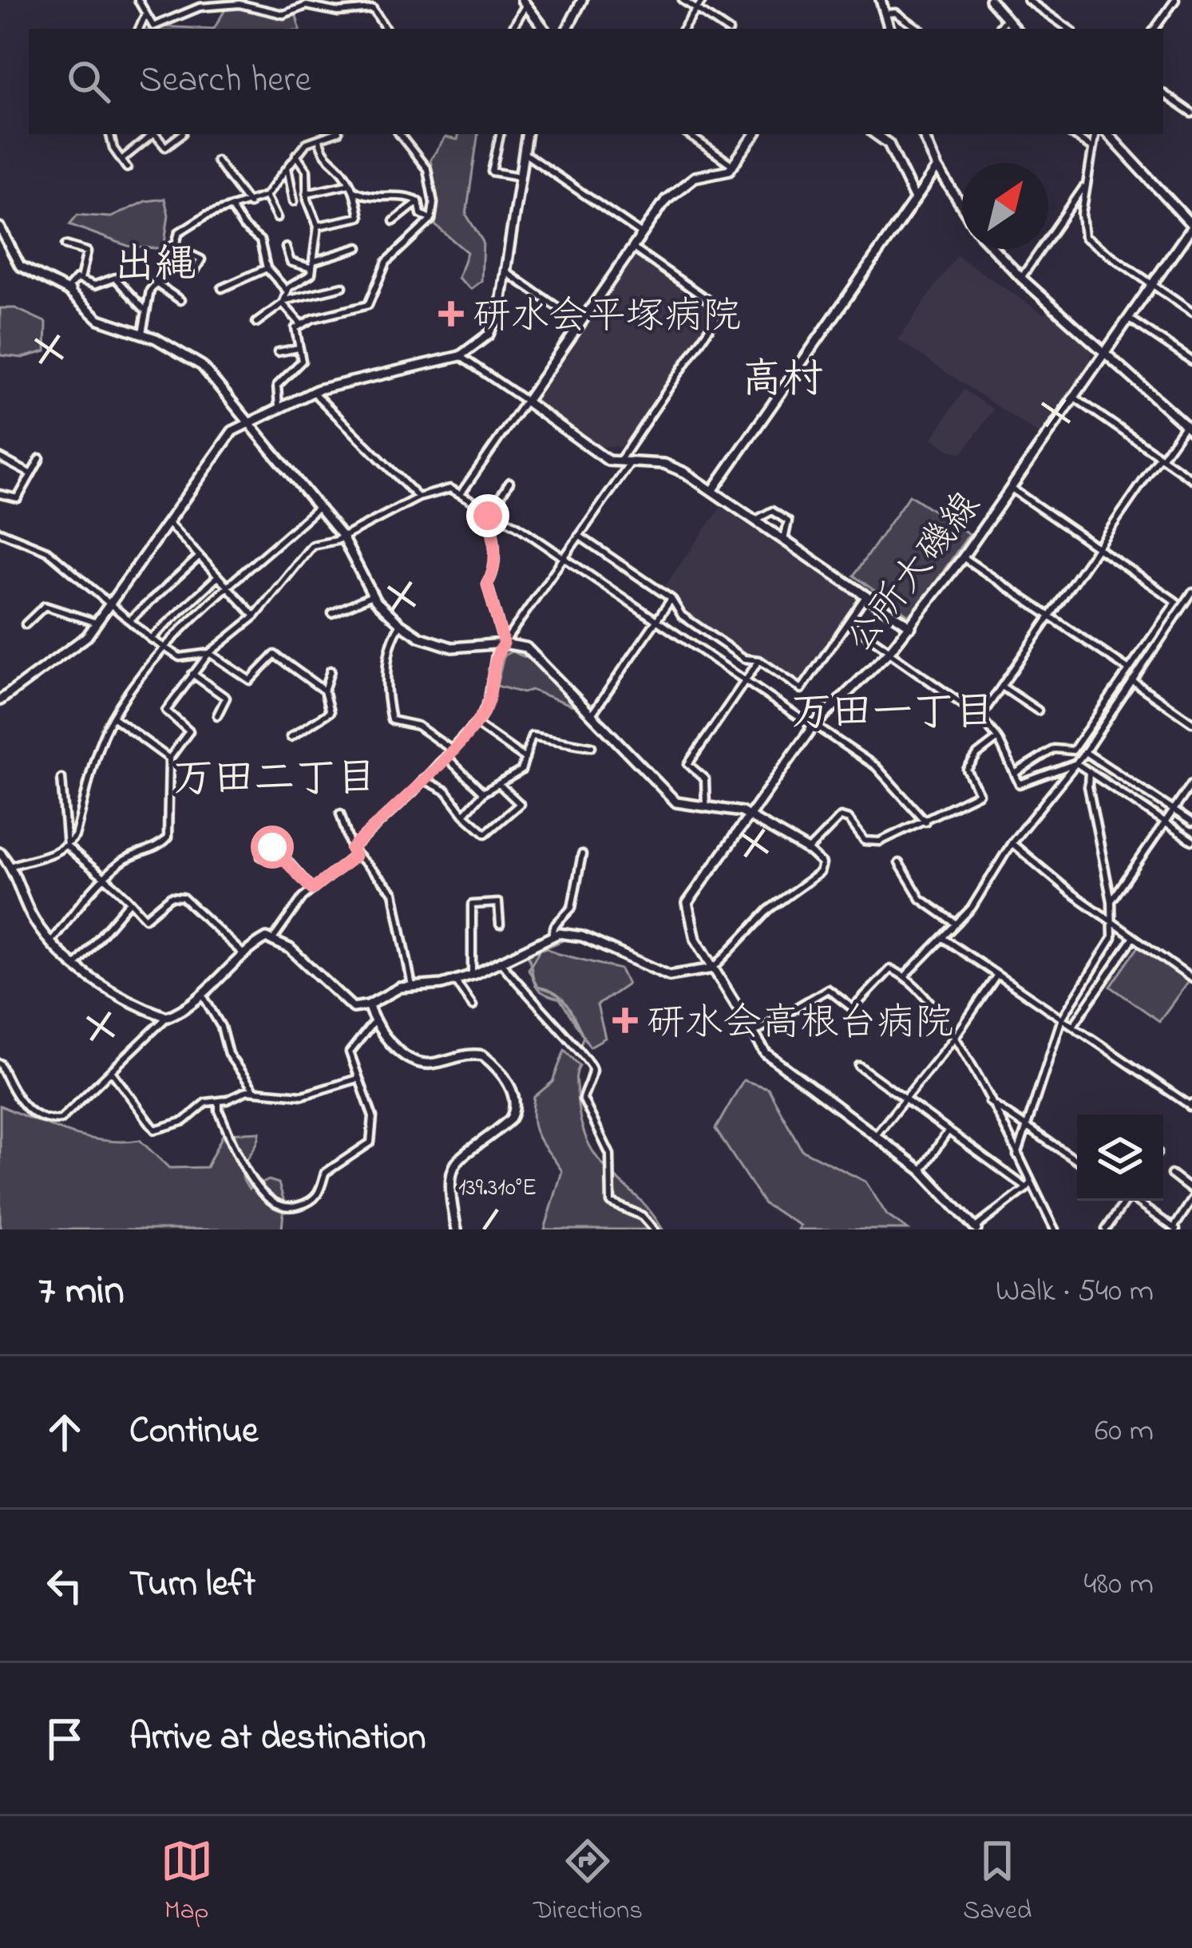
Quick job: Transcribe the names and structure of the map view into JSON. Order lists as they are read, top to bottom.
{
  "streets": {
    "street": ["公所大磯線"]
  },
  "districts": [
    "出縄",
    "高村",
    "万田一丁目",
    "万田二丁目"
  ],
  "places": {
    "health": ["研水会平塚病院", "研水会高根台病院"]
  },
  "north": "top right",
  "page": {
    "search": "Search here",
    "heading": ["7 min", "Walk · 540 m"],
    "list": [
      ["Continue", "60 m"],
      ["Turn left", "480 m"],
      "Arrive at destination"
    ],
    "nav": ["Map", "Directions", "Saved"]
  },
  "coordinates": ["139.310°E"]
}
